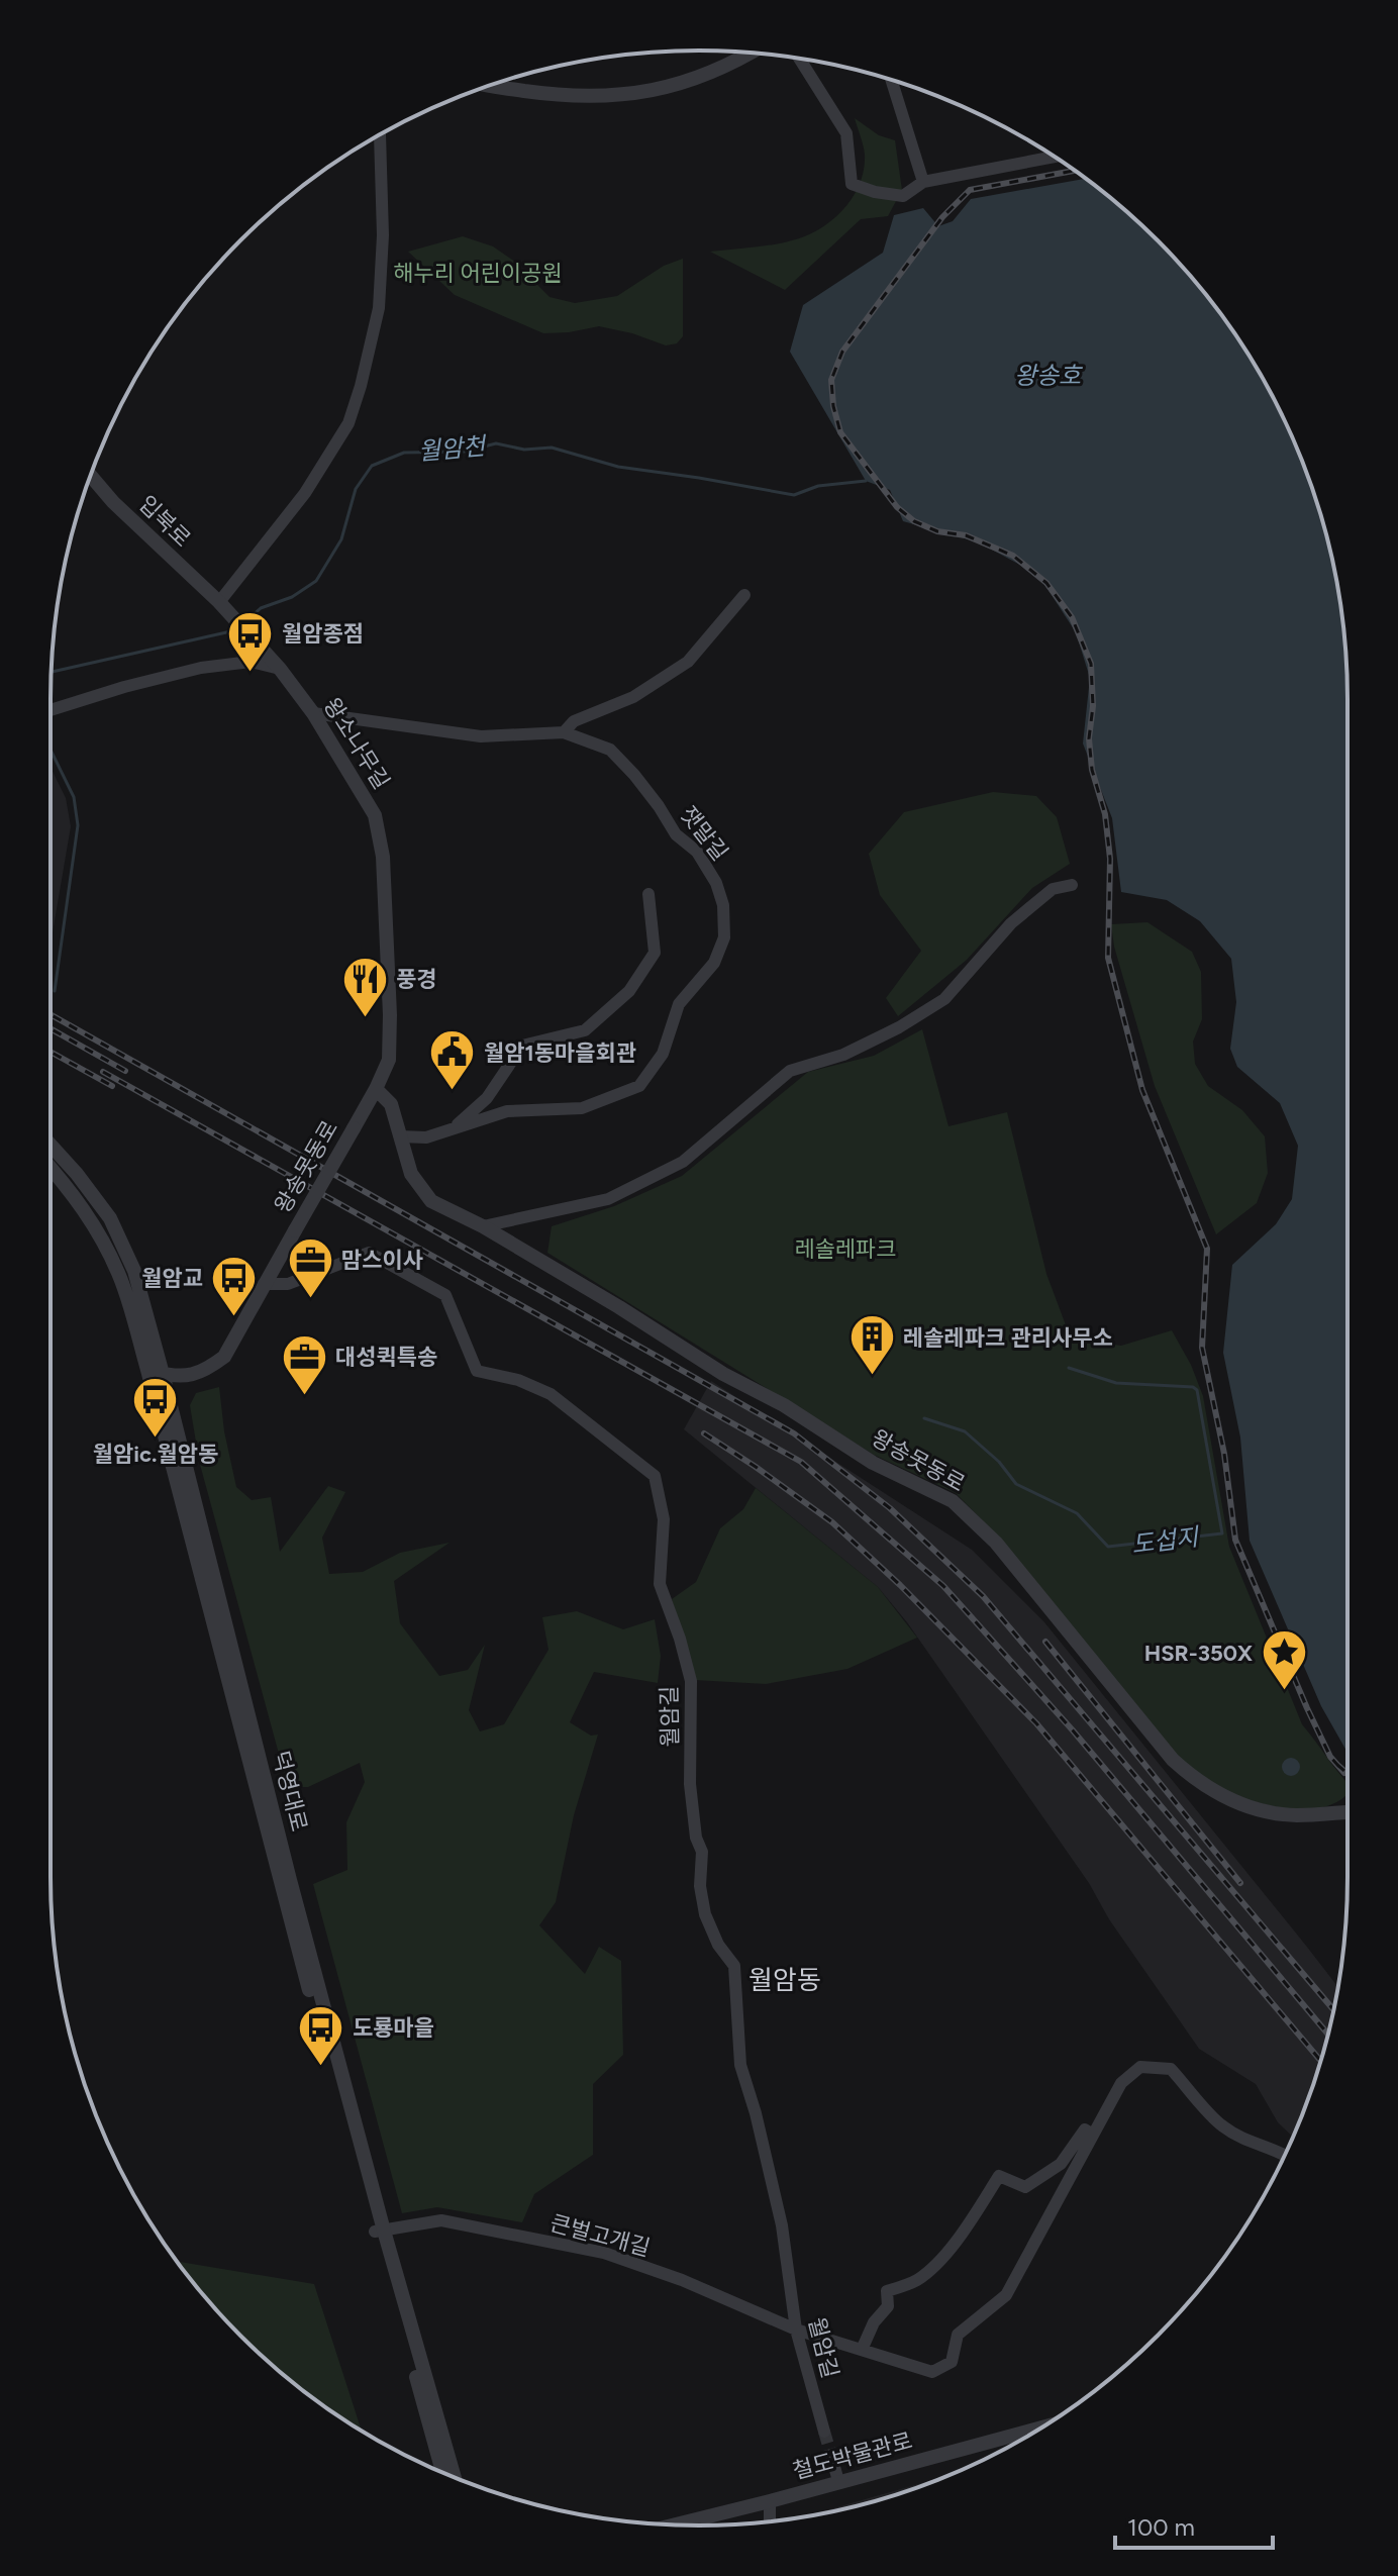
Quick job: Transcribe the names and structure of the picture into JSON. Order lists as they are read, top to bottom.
{
  "streets": {
    "street": [
      "입북로",
      "왕소나무길",
      "잿말길",
      "왕송못동로",
      "월암길",
      "덕영대로",
      "큰벌고개길",
      "철도박물관로"
    ]
  },
  "crossings": [
    ["입북로", "왕소나무길"],
    ["왕소나무길", "잿말길"],
    ["왕소나무길", "왕송못동로"],
    ["잿말길", "왕송못동로"],
    ["왕송못동로", "월암길"],
    ["왕송못동로", "덕영대로"],
    ["월암길", "큰벌고개길"],
    ["덕영대로", "큰벌고개길"]
  ],
  "districts": ["월암동"],
  "water": ["왕송호", "월암천", "도섭지"],
  "parks": ["해누리 어린이공원", "레솔레파크"],
  "places": {
    "bus stop": [
      "월암종점",
      "월암교",
      "월암ic.월암동",
      "도룡마을"
    ],
    "restaurant": ["풍경"],
    "public building": ["월암1동마을회관"],
    "office": ["맘스이사", "대성퀵특송"],
    "building": ["레솔레파크 관리사무소"],
    "place": ["HSR-350X"]
  },
  "scale_bar": "100 m"
}
